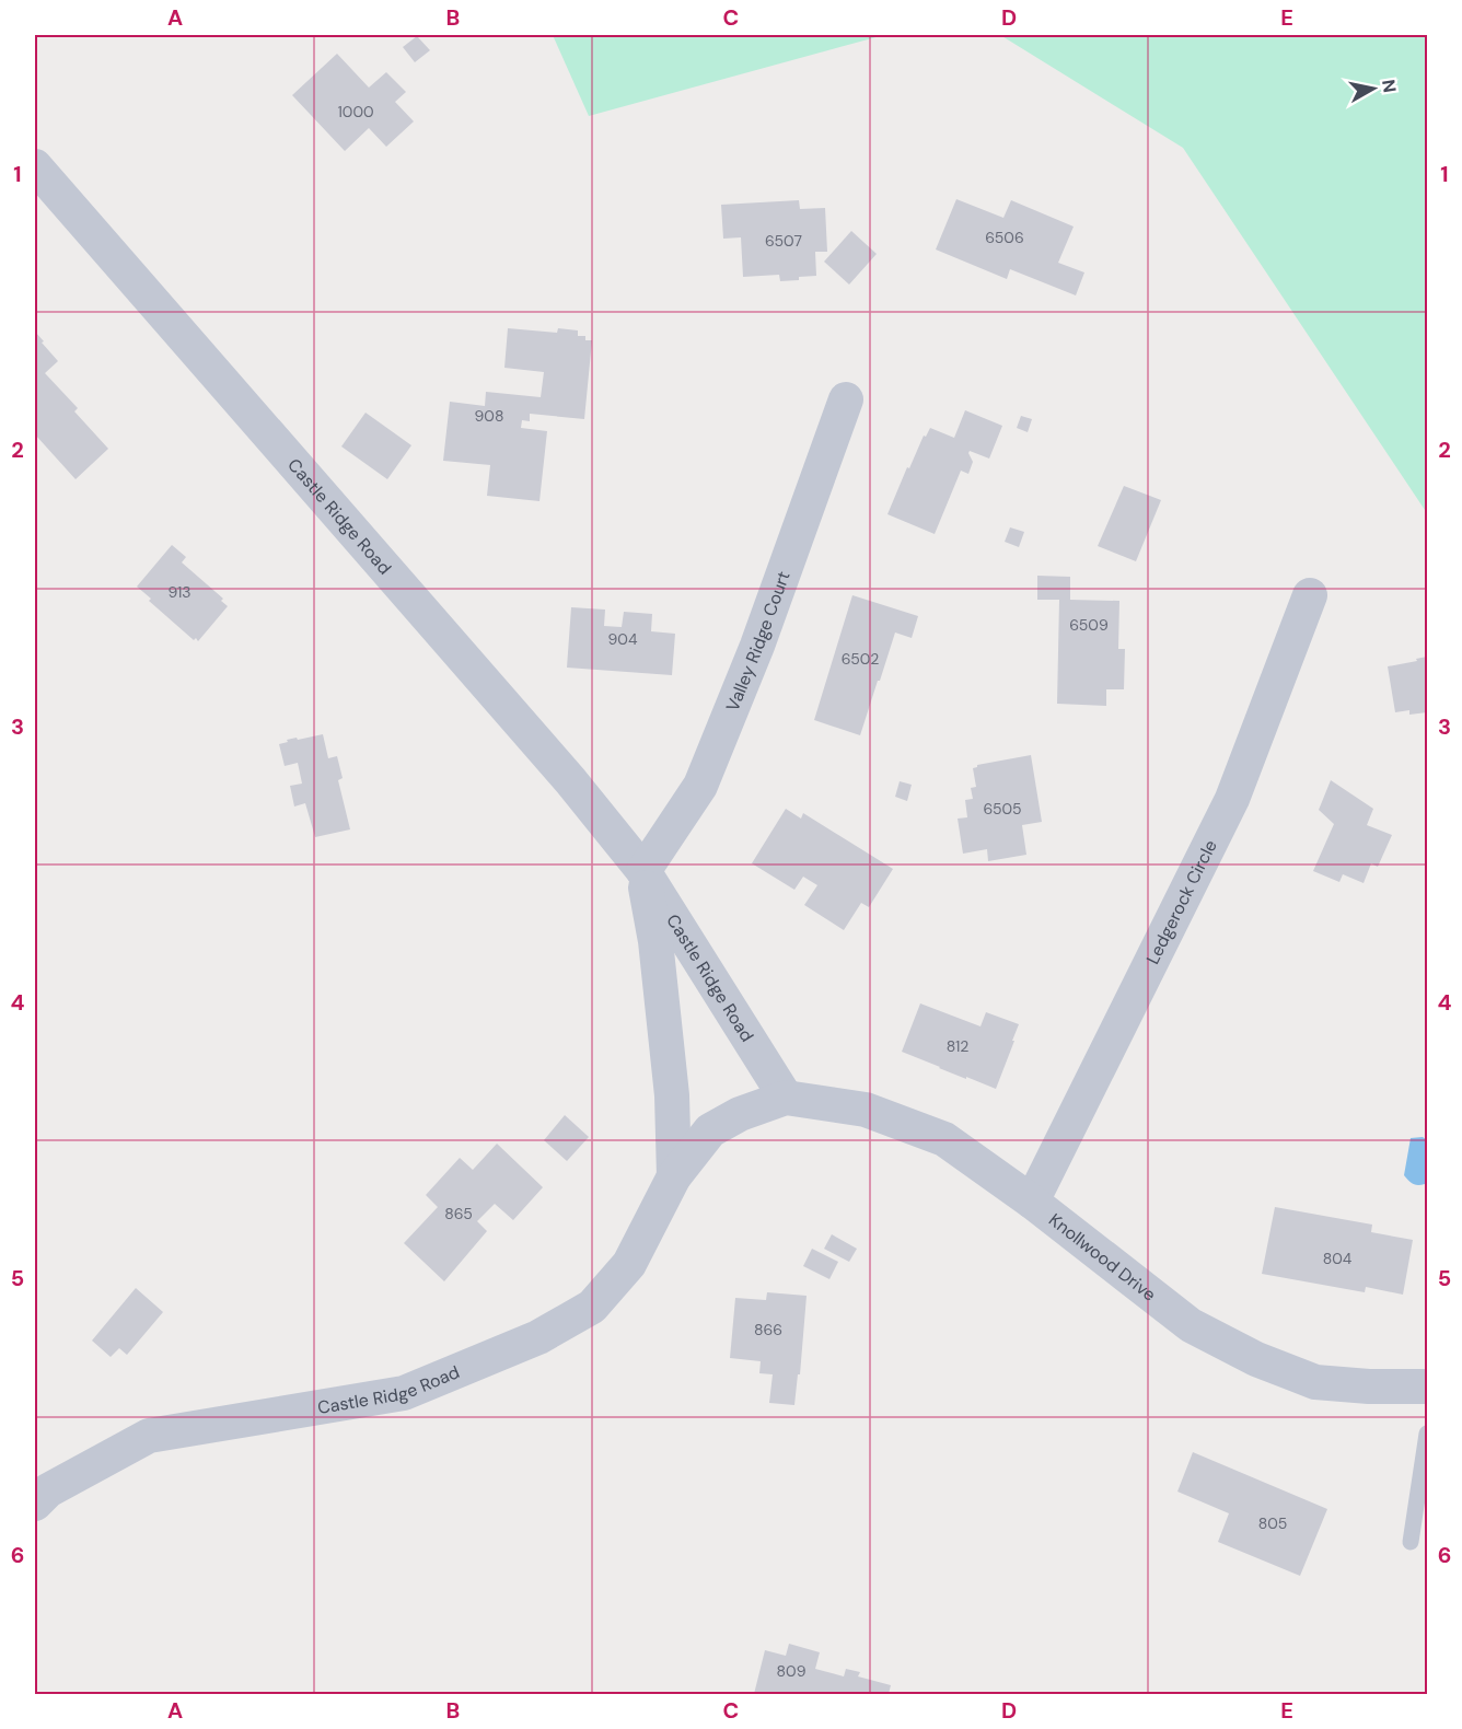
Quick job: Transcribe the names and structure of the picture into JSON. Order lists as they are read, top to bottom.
{
  "streets": {
    "street": [
      "Castle Ridge Road",
      "Valley Ridge Court",
      "Ledgerock Circle",
      "Knollwood Drive"
    ]
  },
  "crossings": [
    ["Castle Ridge Road", "Valley Ridge Court"],
    ["Castle Ridge Road", "Knollwood Drive"],
    ["Ledgerock Circle", "Knollwood Drive"]
  ],
  "house_numbers": [
    "1000",
    "6506",
    "6507",
    "908",
    "913",
    "6509",
    "904",
    "6502",
    "6505",
    "812",
    "865",
    "804",
    "866",
    "805",
    "809"
  ],
  "north": "right",
  "grid": {
    "columns": [
      "A",
      "B",
      "C",
      "D",
      "E"
    ],
    "rows": [
      "1",
      "2",
      "3",
      "4",
      "5",
      "6"
    ]
  }
}
